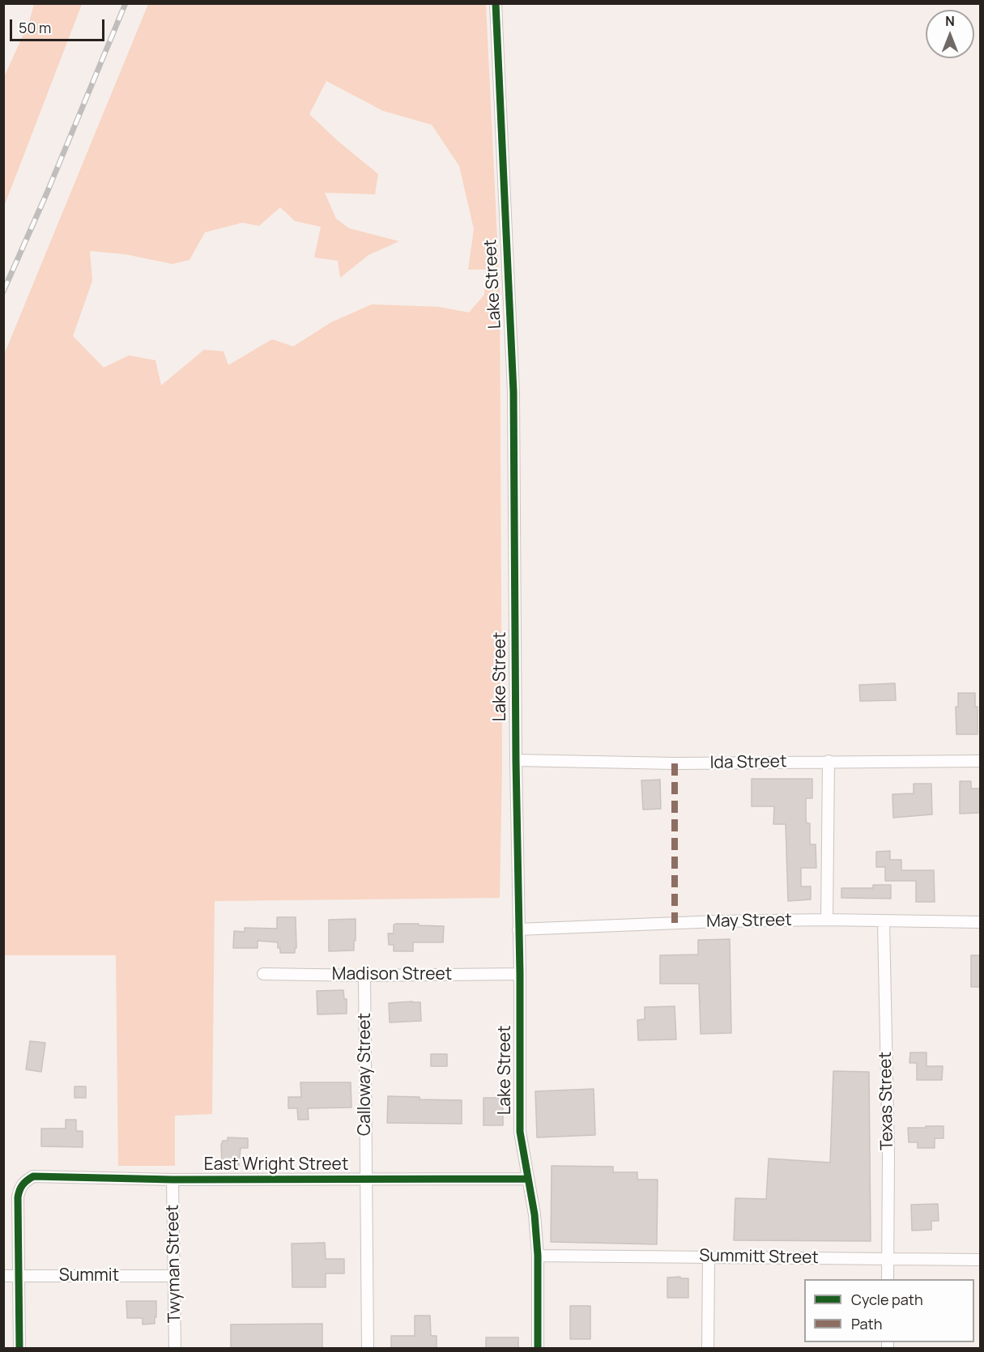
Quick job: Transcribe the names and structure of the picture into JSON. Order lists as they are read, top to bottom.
{
  "streets": {
    "street": [
      "Lake Street",
      "Ida Street",
      "May Street",
      "Madison Street",
      "Calloway Street",
      "Texas Street",
      "East Wright Street",
      "Summitt Street",
      "Twyman Street",
      "Summit"
    ]
  },
  "crossings": [
    ["Lake Street", "Ida Street"],
    ["Lake Street", "May Street"],
    ["Lake Street", "Madison Street"],
    ["Lake Street", "East Wright Street"],
    ["Lake Street", "Summitt Street"],
    ["May Street", "Texas Street"],
    ["Madison Street", "Calloway Street"],
    ["Calloway Street", "East Wright Street"],
    ["Texas Street", "Summitt Street"],
    ["East Wright Street", "Twyman Street"],
    ["East Wright Street", "Summit"],
    ["Twyman Street", "Summit"]
  ],
  "legend": ["Cycle path", "Path"],
  "scale_bar": "50 m",
  "north": "top"
}
